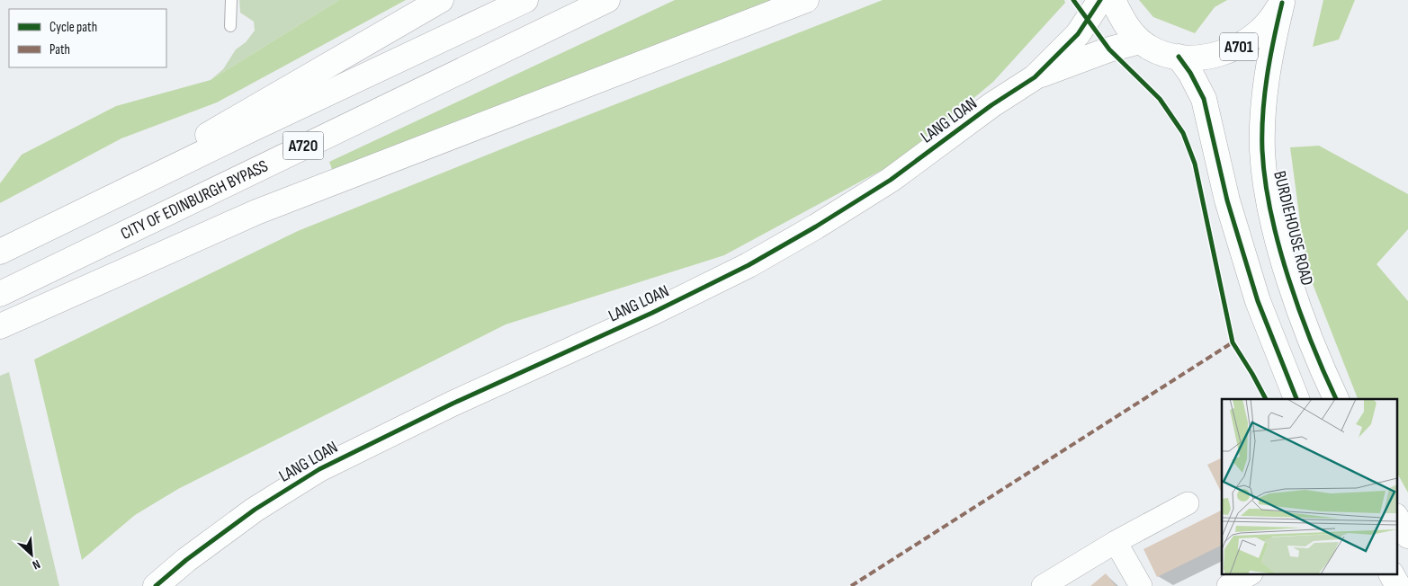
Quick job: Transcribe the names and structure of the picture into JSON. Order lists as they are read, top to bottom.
{
  "streets": {
    "main road": [
      "A701",
      "LANG LOAN",
      "A720",
      "CITY OF EDINBURGH BYPASS",
      "BURDIEHOUSE ROAD"
    ]
  },
  "crossings": [
    ["A701", "LANG LOAN"],
    ["A701", "BURDIEHOUSE ROAD"]
  ],
  "legend": ["Cycle path", "Path"],
  "north": "bottom right"
}
